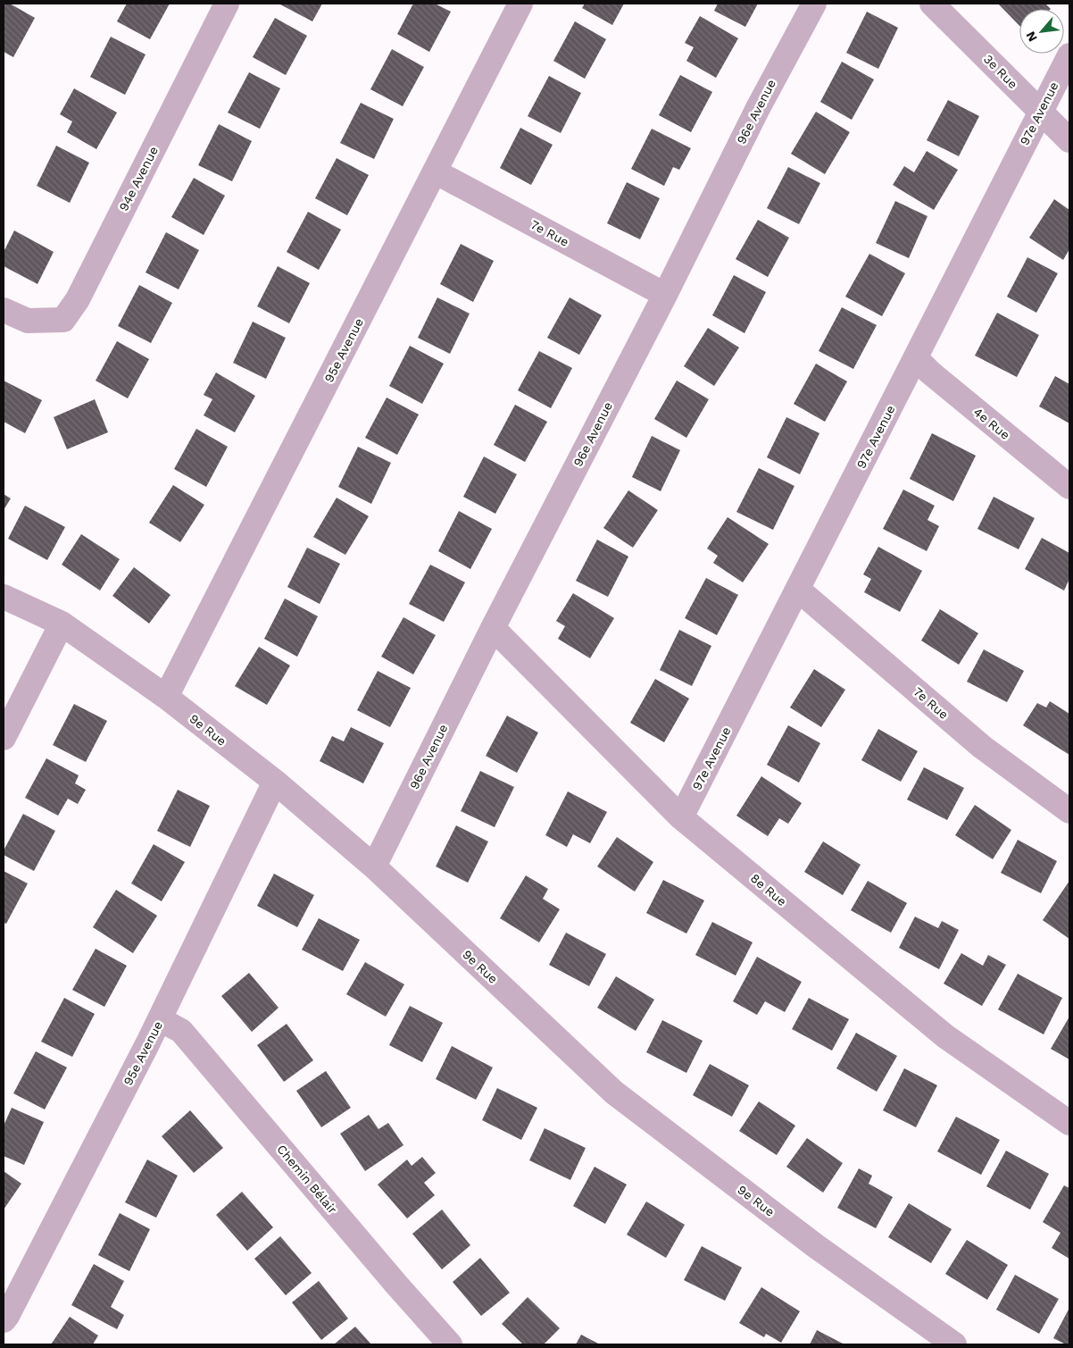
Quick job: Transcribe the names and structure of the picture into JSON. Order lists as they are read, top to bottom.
{
  "streets": {
    "street": [
      "3e Rue",
      "96e Avenue",
      "97e Avenue",
      "94e Avenue",
      "7e Rue",
      "95e Avenue",
      "4e Rue",
      "9e Rue",
      "8e Rue",
      "Chemin Bélair"
    ]
  },
  "crossings": [
    ["3e Rue", "97e Avenue"],
    ["96e Avenue", "7e Rue"],
    ["96e Avenue", "9e Rue"],
    ["96e Avenue", "8e Rue"],
    ["97e Avenue", "7e Rue"],
    ["97e Avenue", "4e Rue"],
    ["97e Avenue", "8e Rue"],
    ["7e Rue", "95e Avenue"],
    ["95e Avenue", "9e Rue"],
    ["95e Avenue", "Chemin Bélair"]
  ],
  "north": "bottom left"
}
